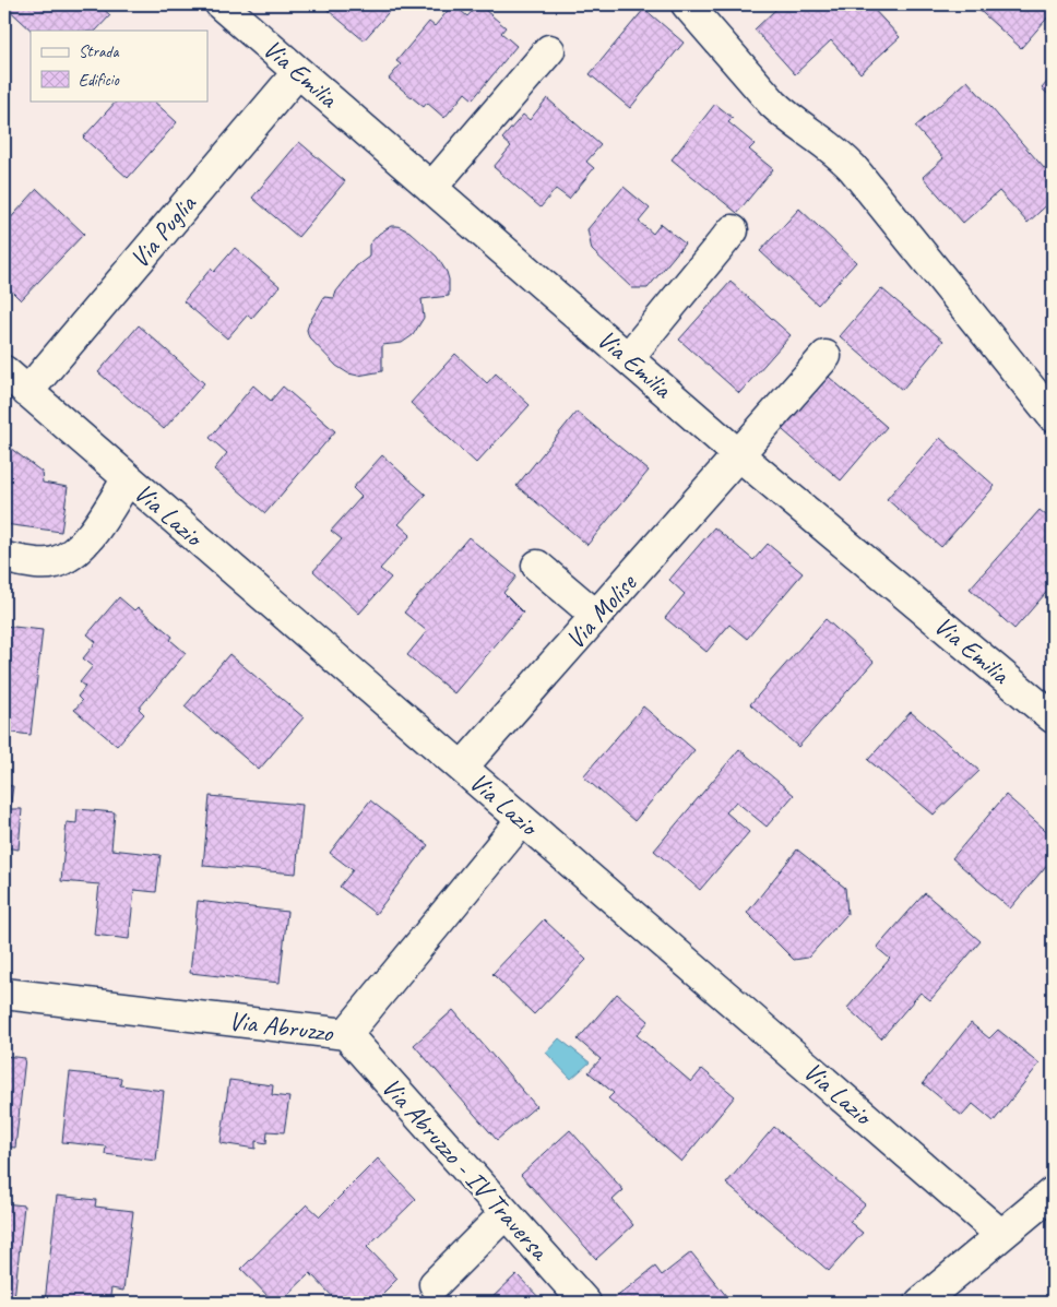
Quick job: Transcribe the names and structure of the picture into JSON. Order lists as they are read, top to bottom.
{
  "streets": {
    "street": [
      "Via Emilia",
      "Via Puglia",
      "Via Lazio",
      "Via Molise",
      "Via Abruzzo",
      "Via Abruzzo - IV Traversa"
    ]
  },
  "crossings": [
    ["Via Emilia", "Via Puglia"],
    ["Via Emilia", "Via Molise"],
    ["Via Puglia", "Via Lazio"],
    ["Via Lazio", "Via Molise"],
    ["Via Lazio", "Via Abruzzo"],
    ["Via Abruzzo", "Via Abruzzo - IV Traversa"]
  ],
  "legend": ["Strada", "Edificio"]
}
